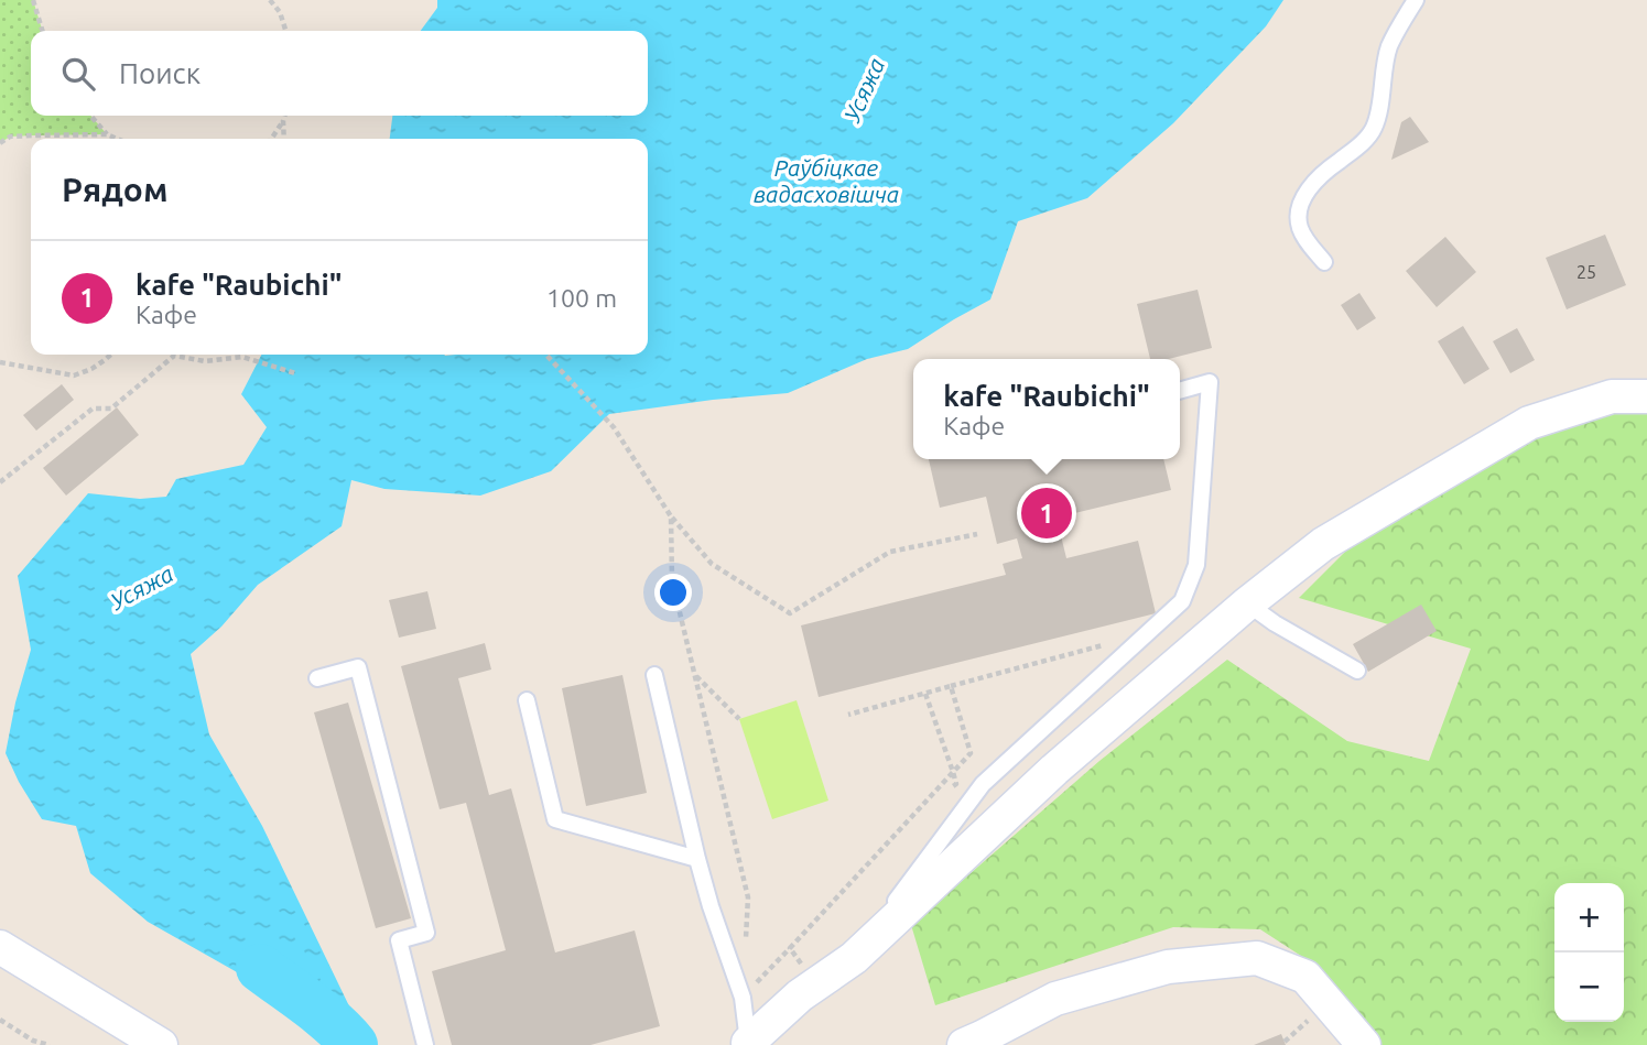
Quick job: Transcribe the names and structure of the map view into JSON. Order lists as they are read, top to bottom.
{
  "water": ["Усяжа", "Раўбіцкае вадасховішча"],
  "house_numbers": ["25"],
  "page": {
    "search": "Поиск",
    "heading": "Рядом",
    "list": [
      {
        "mark": "1",
        "name": "kafe \"Raubichi\"",
        "note": "Кафе",
        "value": "100 m"
      }
    ],
    "popup": ["kafe \"Raubichi\"", "Кафе"],
    "pins": "1",
    "map_buttons": ["+", "−"]
  }
}
